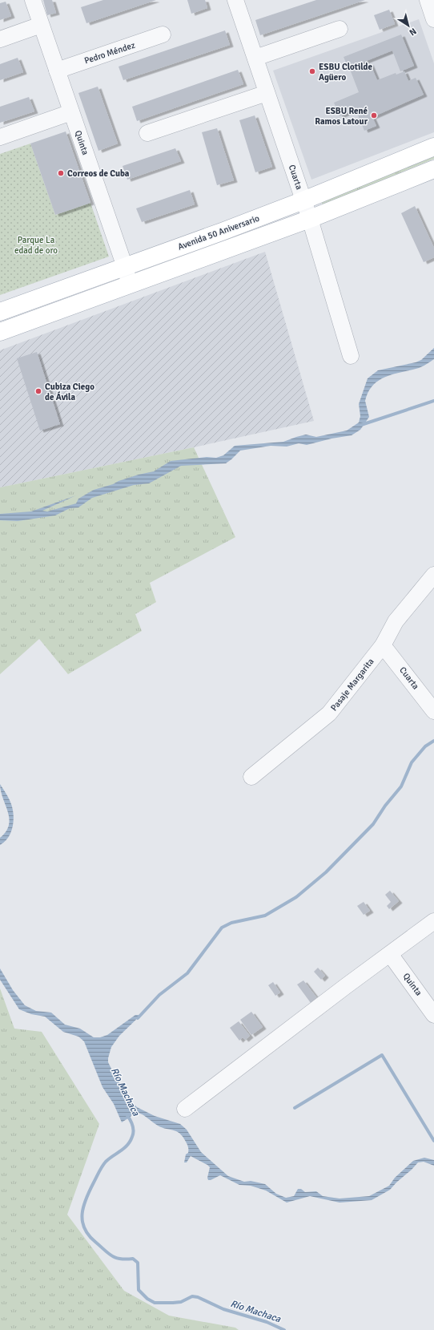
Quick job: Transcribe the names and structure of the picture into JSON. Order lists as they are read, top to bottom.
{
  "streets": {
    "main road": ["Avenida 50 Aniversario"],
    "street": [
      "Pedro Méndez",
      "Quinta",
      "Cuarta",
      "Pasaje Margarita"
    ]
  },
  "crossings": [
    ["Pedro Méndez", "Quinta"],
    ["Quinta", "Avenida 50 Aniversario"],
    ["Cuarta", "Avenida 50 Aniversario"],
    ["Cuarta", "Pasaje Margarita"]
  ],
  "water": ["Río Machaca"],
  "parks": ["Parque La edad de oro"],
  "places": [
    "ESBU Clotilde Agüero",
    "ESBU René Ramos Latour",
    "Correos de Cuba",
    "Cubiza Ciego de Ávila"
  ],
  "north": "bottom right"
}
